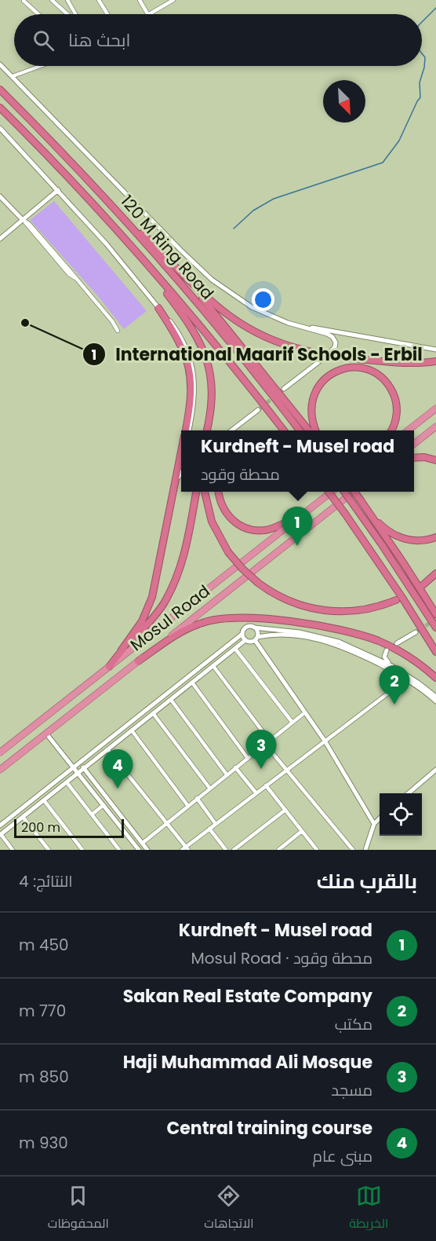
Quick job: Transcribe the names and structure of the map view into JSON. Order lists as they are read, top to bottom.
{
  "streets": {
    "highway": ["120 M Ring Road", "Mosul Road"]
  },
  "places": ["International Maarif Schools - Erbil"],
  "scale_bar": "200 m",
  "north": "bottom right",
  "page": {
    "search": "ابحث هنا",
    "popup": ["Kurdneft - Musel road", "محطة وقود"],
    "pins": [
      "1",
      "2",
      "3",
      "4"
    ],
    "scale": "200 m",
    "heading": ["بالقرب منك", "النتائج: 4"],
    "list": [
      {
        "mark": "1",
        "name": "Kurdneft - Musel road",
        "note": "محطة وقود · Mosul Road",
        "value": "450 m"
      },
      {
        "mark": "2",
        "name": "Sakan Real Estate Company",
        "note": "مكتب",
        "value": "770 m"
      },
      {
        "mark": "3",
        "name": "Haji Muhammad Ali Mosque",
        "note": "مسجد",
        "value": "850 m"
      },
      {
        "mark": "4",
        "name": "Central training course",
        "note": "مبنى عام",
        "value": "930 m"
      }
    ],
    "nav": ["الخريطة", "الاتجاهات", "المحفوظات"]
  }
}
